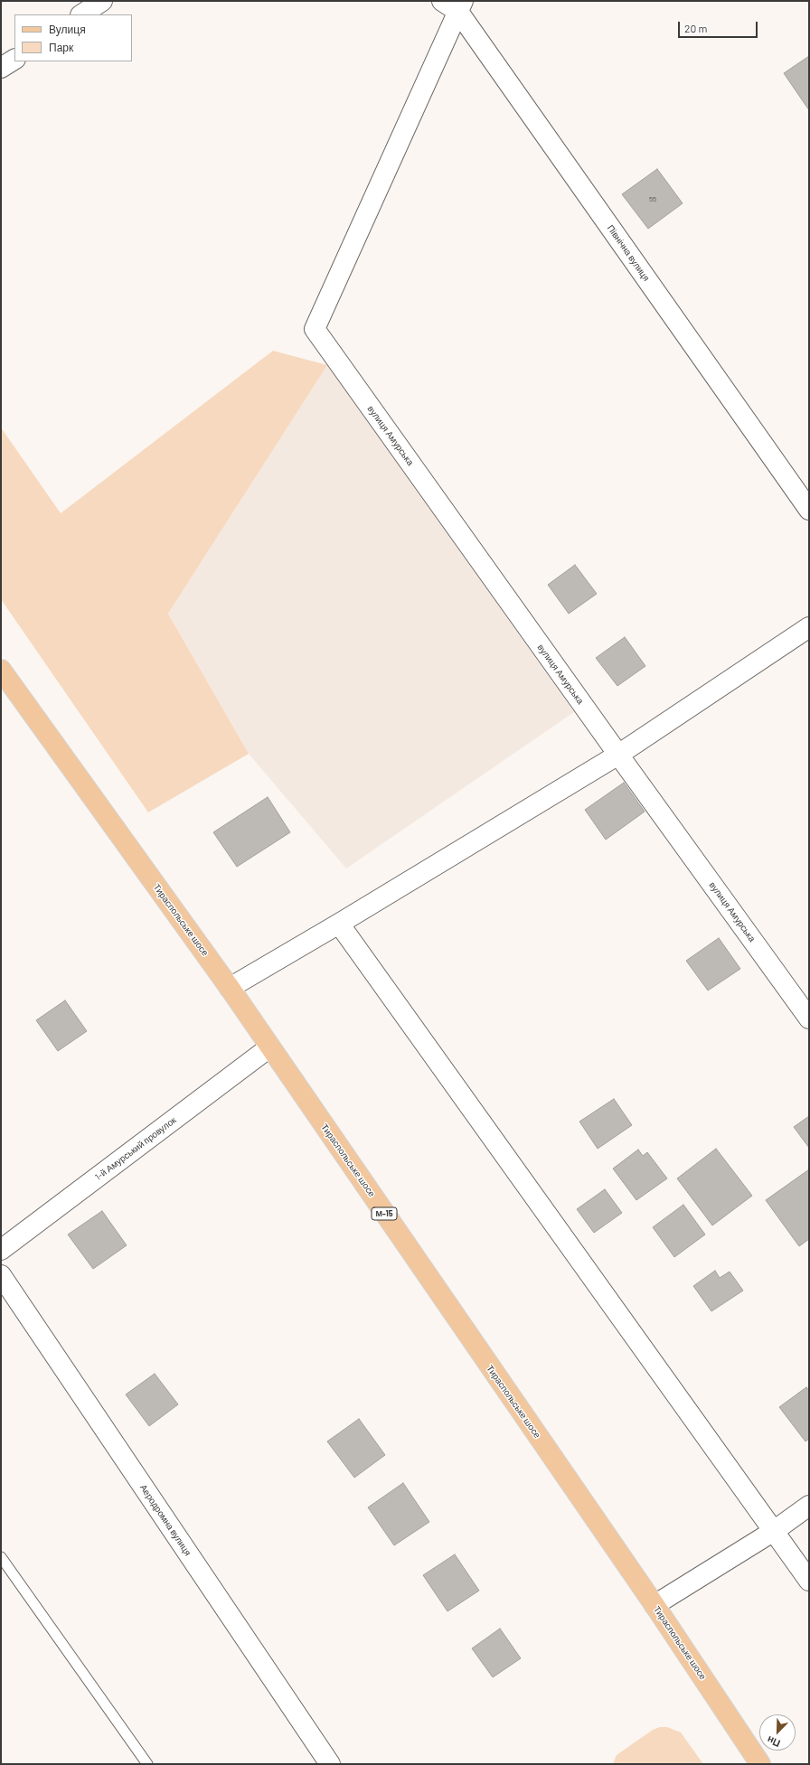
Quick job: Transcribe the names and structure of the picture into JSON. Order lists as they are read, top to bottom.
{
  "streets": {
    "main road": ["Тираспольське шосе", "М-15"],
    "street": [
      "Північна вулиця",
      "вулиця Амурська",
      "1-й Амурський провулок",
      "Аеродромна вулиця"
    ]
  },
  "crossings": [
    ["Північна вулиця", "вулиця Амурська"],
    ["Тираспольське шосе", "1-й Амурський провулок"]
  ],
  "house_numbers": ["55"],
  "legend": ["Вулиця", "Парк"],
  "scale_bar": "20 m",
  "north": "bottom left"
}
